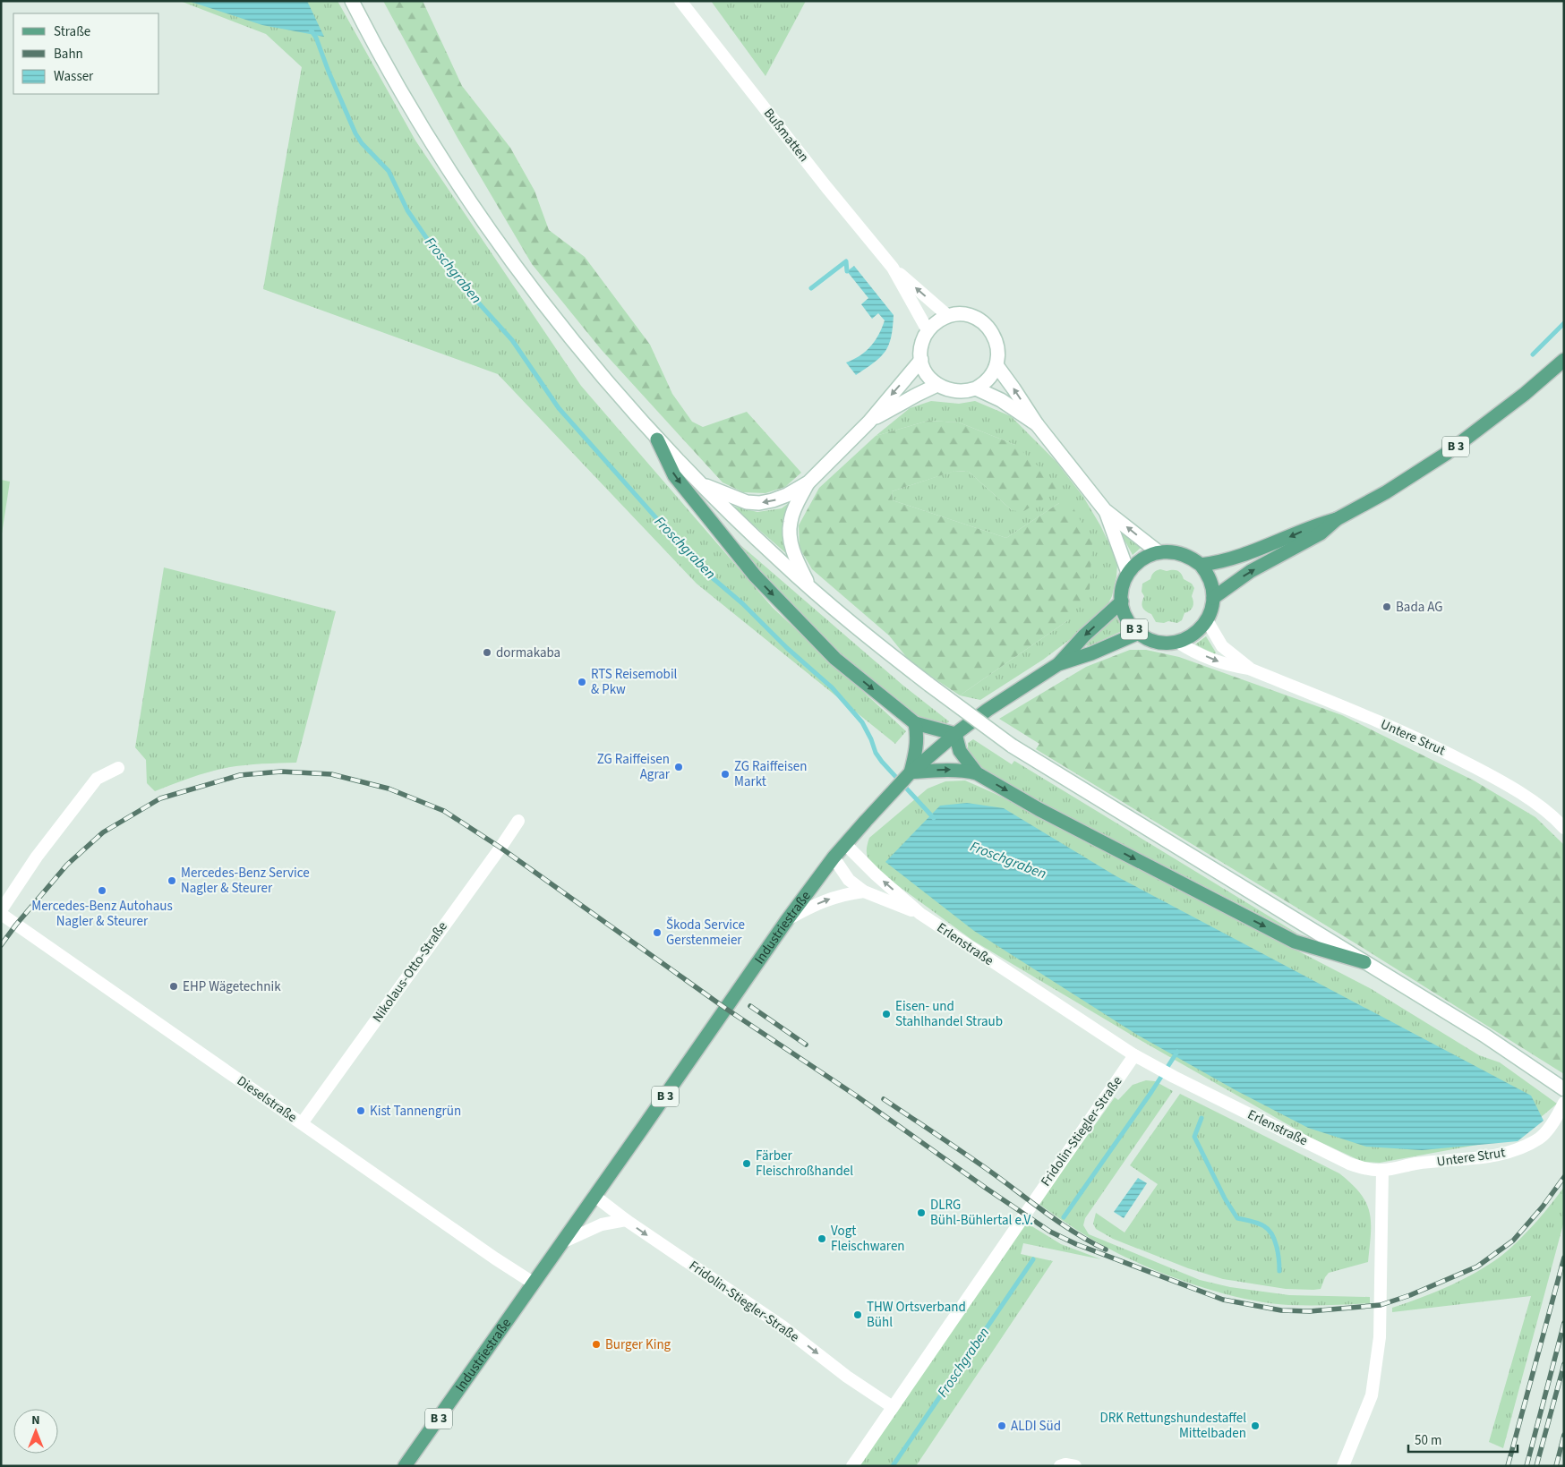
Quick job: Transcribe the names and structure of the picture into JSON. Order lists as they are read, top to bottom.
{
  "streets": {
    "main road": ["B 3", "Industriestraße"],
    "street": [
      "Bußmatten",
      "Untere Strut",
      "Erlenstraße",
      "Nikolaus-Otto-Straße",
      "Dieselstraße",
      "Fridolin-Stiegler-Straße"
    ]
  },
  "crossings": [
    ["B 3", "Untere Strut"],
    ["B 3", "Industriestraße"],
    ["Untere Strut", "Erlenstraße"],
    ["Industriestraße", "Erlenstraße"],
    ["Industriestraße", "Dieselstraße"],
    ["Industriestraße", "Fridolin-Stiegler-Straße"],
    ["Erlenstraße", "Fridolin-Stiegler-Straße"],
    ["Nikolaus-Otto-Straße", "Dieselstraße"]
  ],
  "one_way": ["Fridolin-Stiegler-Straße"],
  "water": ["Froschgraben"],
  "places": [
    "Bada AG",
    "dormakaba",
    "RTS Reisemobil & Pkw",
    "ZG Raiffeisen Agrar",
    "ZG Raiffeisen Markt",
    "Mercedes-Benz Service Nagler & Steurer",
    "Mercedes-Benz Autohaus Nagler & Steurer",
    "Škoda Service Gerstenmeier",
    "EHP Wägetechnik",
    "Eisen- und Stahlhandel Straub",
    "Kist Tannengrün",
    "Färber Fleischroßhandel",
    "DLRG Bühl-Bühlertal e.V.",
    "Vogt Fleischwaren",
    "THW Ortsverband Bühl",
    "Burger King",
    "ALDI Süd",
    "DRK Rettungshundestaffel Mittelbaden"
  ],
  "legend": ["Straße", "Bahn", "Wasser"],
  "scale_bar": "50 m",
  "north": "top"
}
